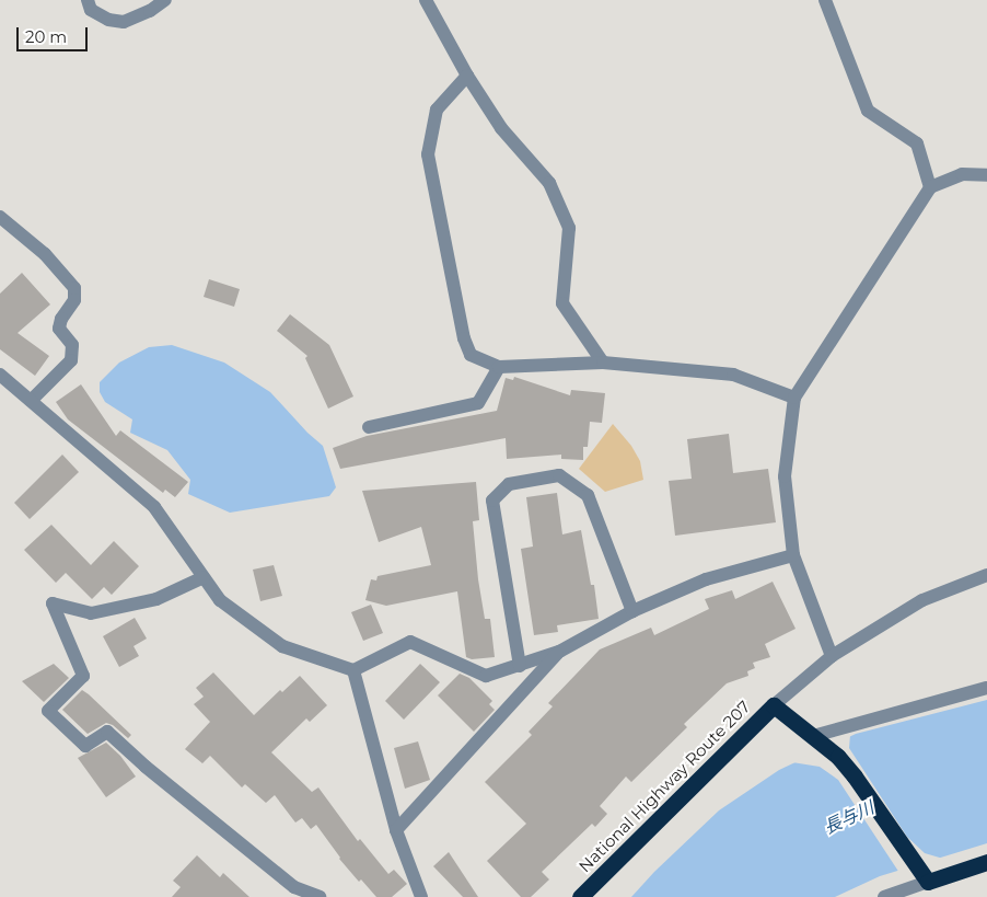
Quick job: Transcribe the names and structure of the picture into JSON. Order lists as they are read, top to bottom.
{
  "streets": {
    "highway": ["National Highway Route 207"]
  },
  "water": ["長与川"],
  "scale_bar": "20 m"
}
